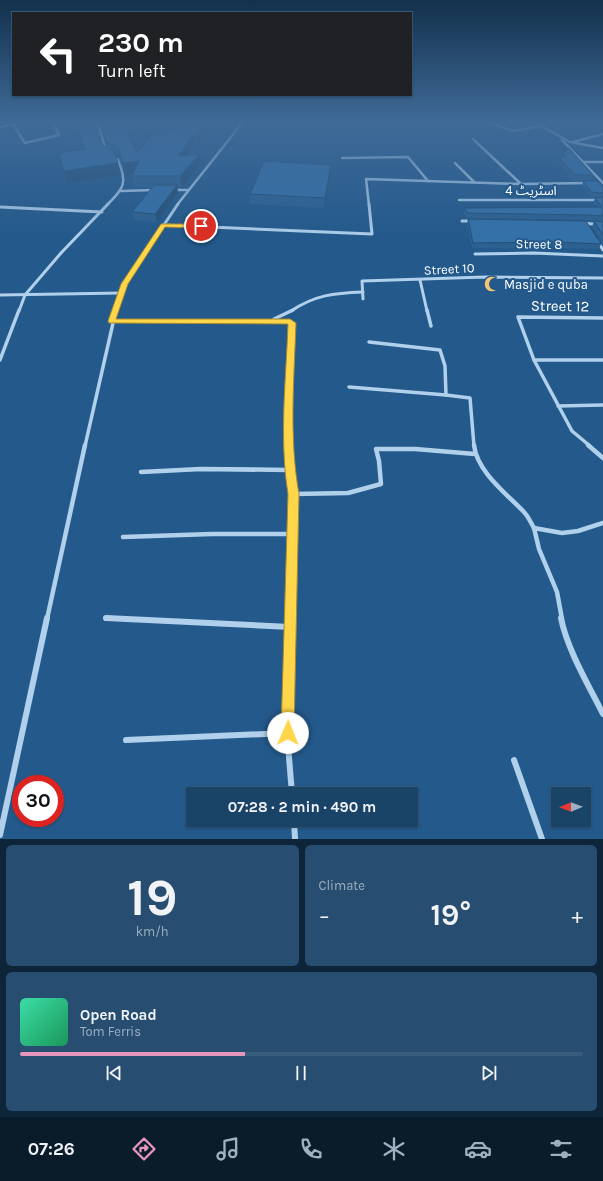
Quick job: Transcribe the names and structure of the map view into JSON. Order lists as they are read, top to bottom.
{
  "streets": {
    "street": [
      "اسٹریٹ 4",
      "Street 8",
      "Street 10",
      "Street 12"
    ]
  },
  "places": {
    "mosque": ["Masjid e quba"]
  },
  "north": "left",
  "page": {
    "turn": ["230 m", "Turn left"],
    "limit": "30",
    "trip": "07:28 · 2 min · 490 m",
    "tile": [
      ["19", "km/h"],
      "Climate"
    ],
    "heat": ["−", "19°", "+"],
    "song": ["Open Road", "Tom Ferris"],
    "tabs": "07:26"
  }
}
